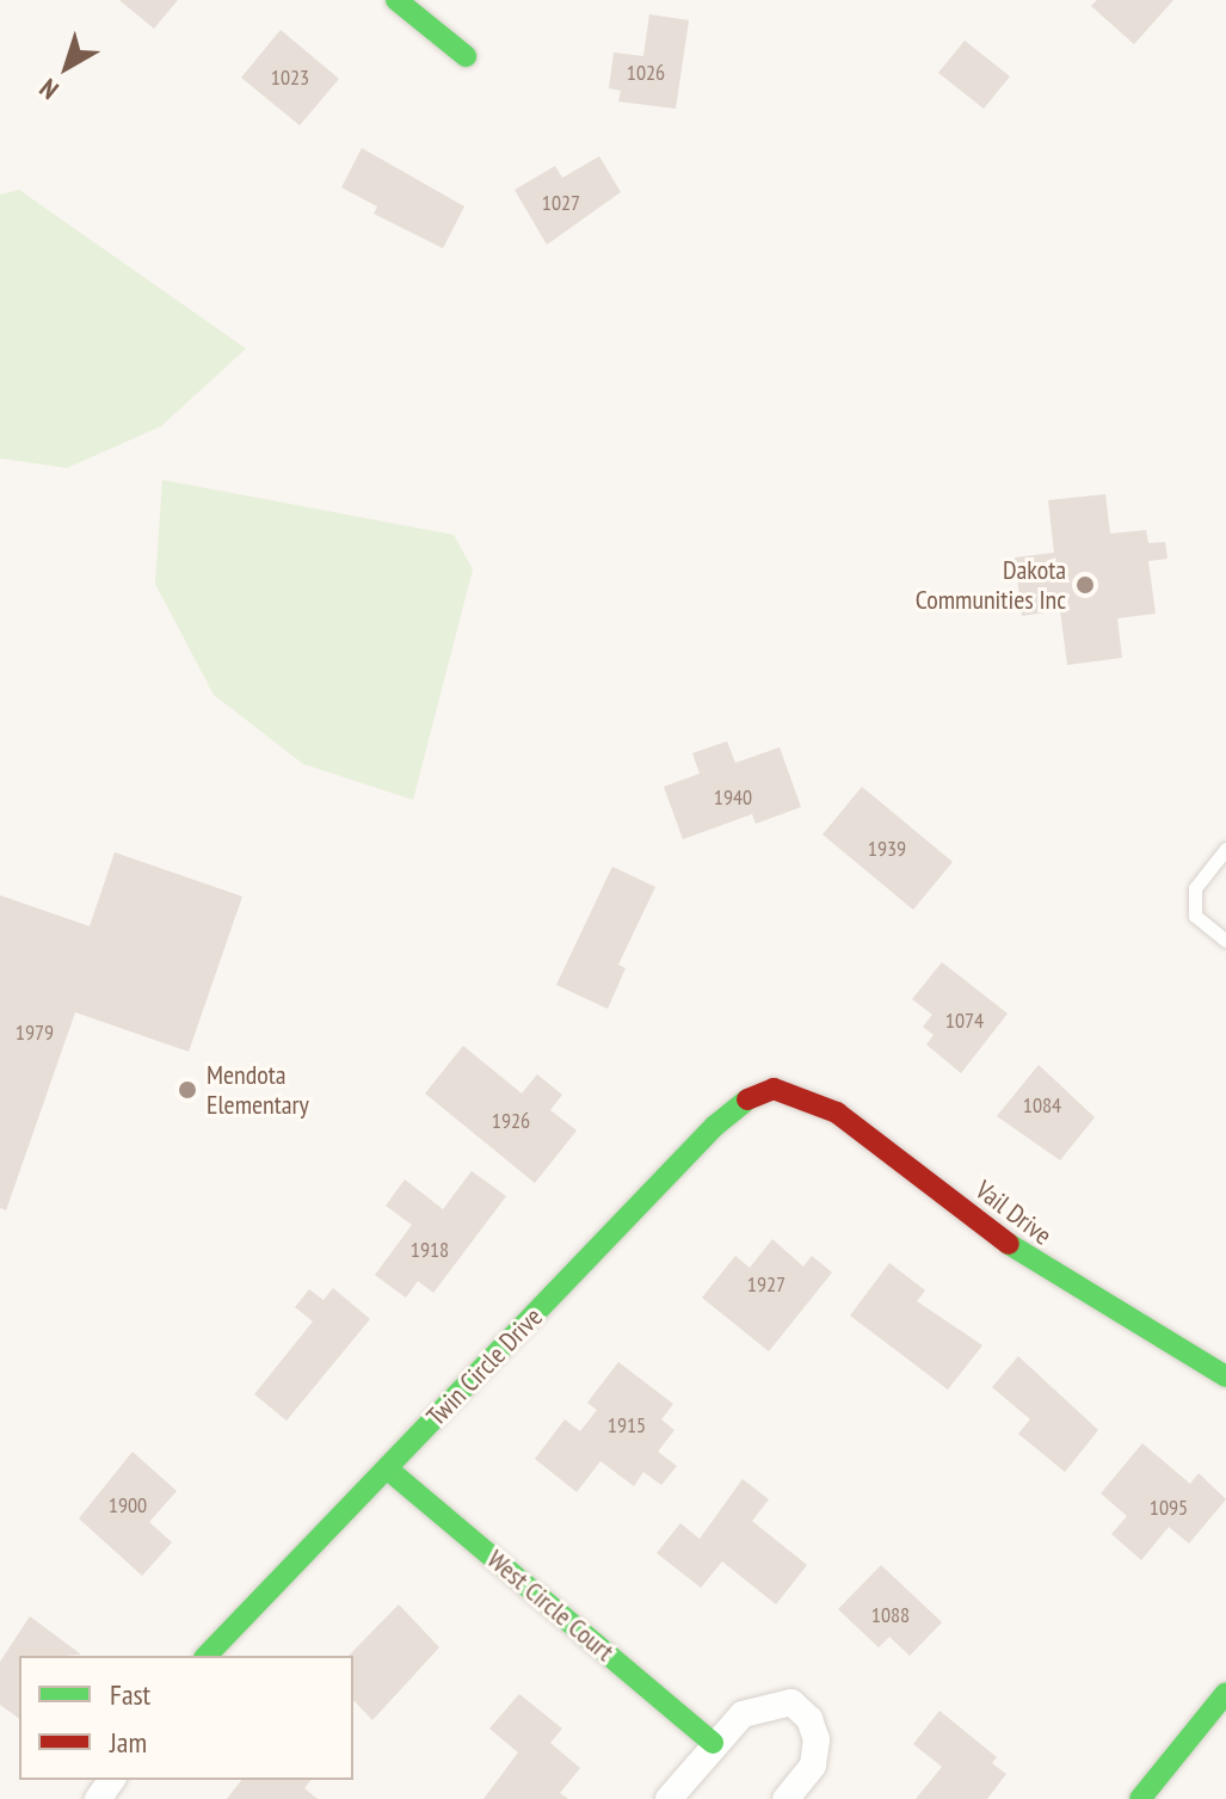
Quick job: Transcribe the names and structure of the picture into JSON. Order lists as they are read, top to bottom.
{
  "streets": {
    "street": ["Vail Drive", "Twin Circle Drive", "West Circle Court"]
  },
  "crossings": [
    ["Vail Drive", "Twin Circle Drive"],
    ["Twin Circle Drive", "West Circle Court"]
  ],
  "places": ["Dakota Communities Inc", "Mendota Elementary"],
  "house_numbers": [
    "1026",
    "1023",
    "1027",
    "1940",
    "1939",
    "1074",
    "1979",
    "1084",
    "1926",
    "1918",
    "1927",
    "1915",
    "1900",
    "1095",
    "1088"
  ],
  "legend": ["Fast", "Jam"],
  "north": "bottom left"
}
